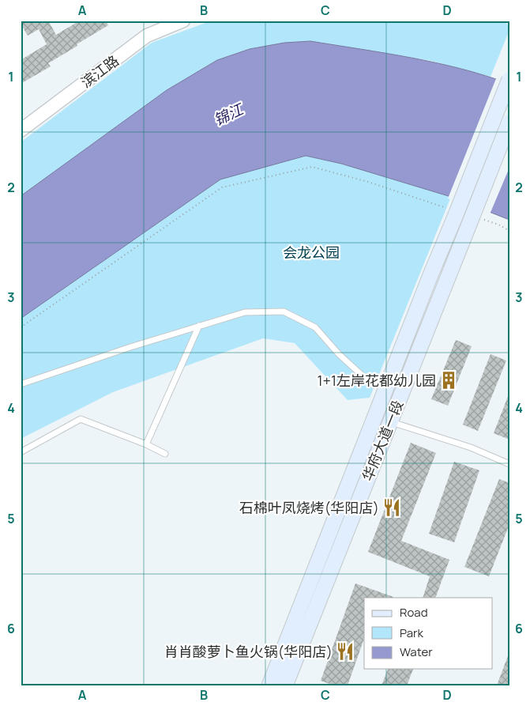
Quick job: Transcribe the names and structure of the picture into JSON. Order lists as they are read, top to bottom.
{
  "streets": {
    "main road": ["华府大道一段"],
    "street": ["滨江路"]
  },
  "water": ["锦江"],
  "parks": ["会龙公园"],
  "places": {
    "building": ["1+1左岸花都幼儿园"],
    "restaurant": ["石棉叶凤烧烤(华阳店)", "肖肖酸萝卜鱼火锅(华阳店)"]
  },
  "legend": ["Road", "Park", "Water"],
  "grid": {
    "columns": [
      "A",
      "B",
      "C",
      "D"
    ],
    "rows": [
      "1",
      "2",
      "3",
      "4",
      "5",
      "6"
    ]
  }
}
